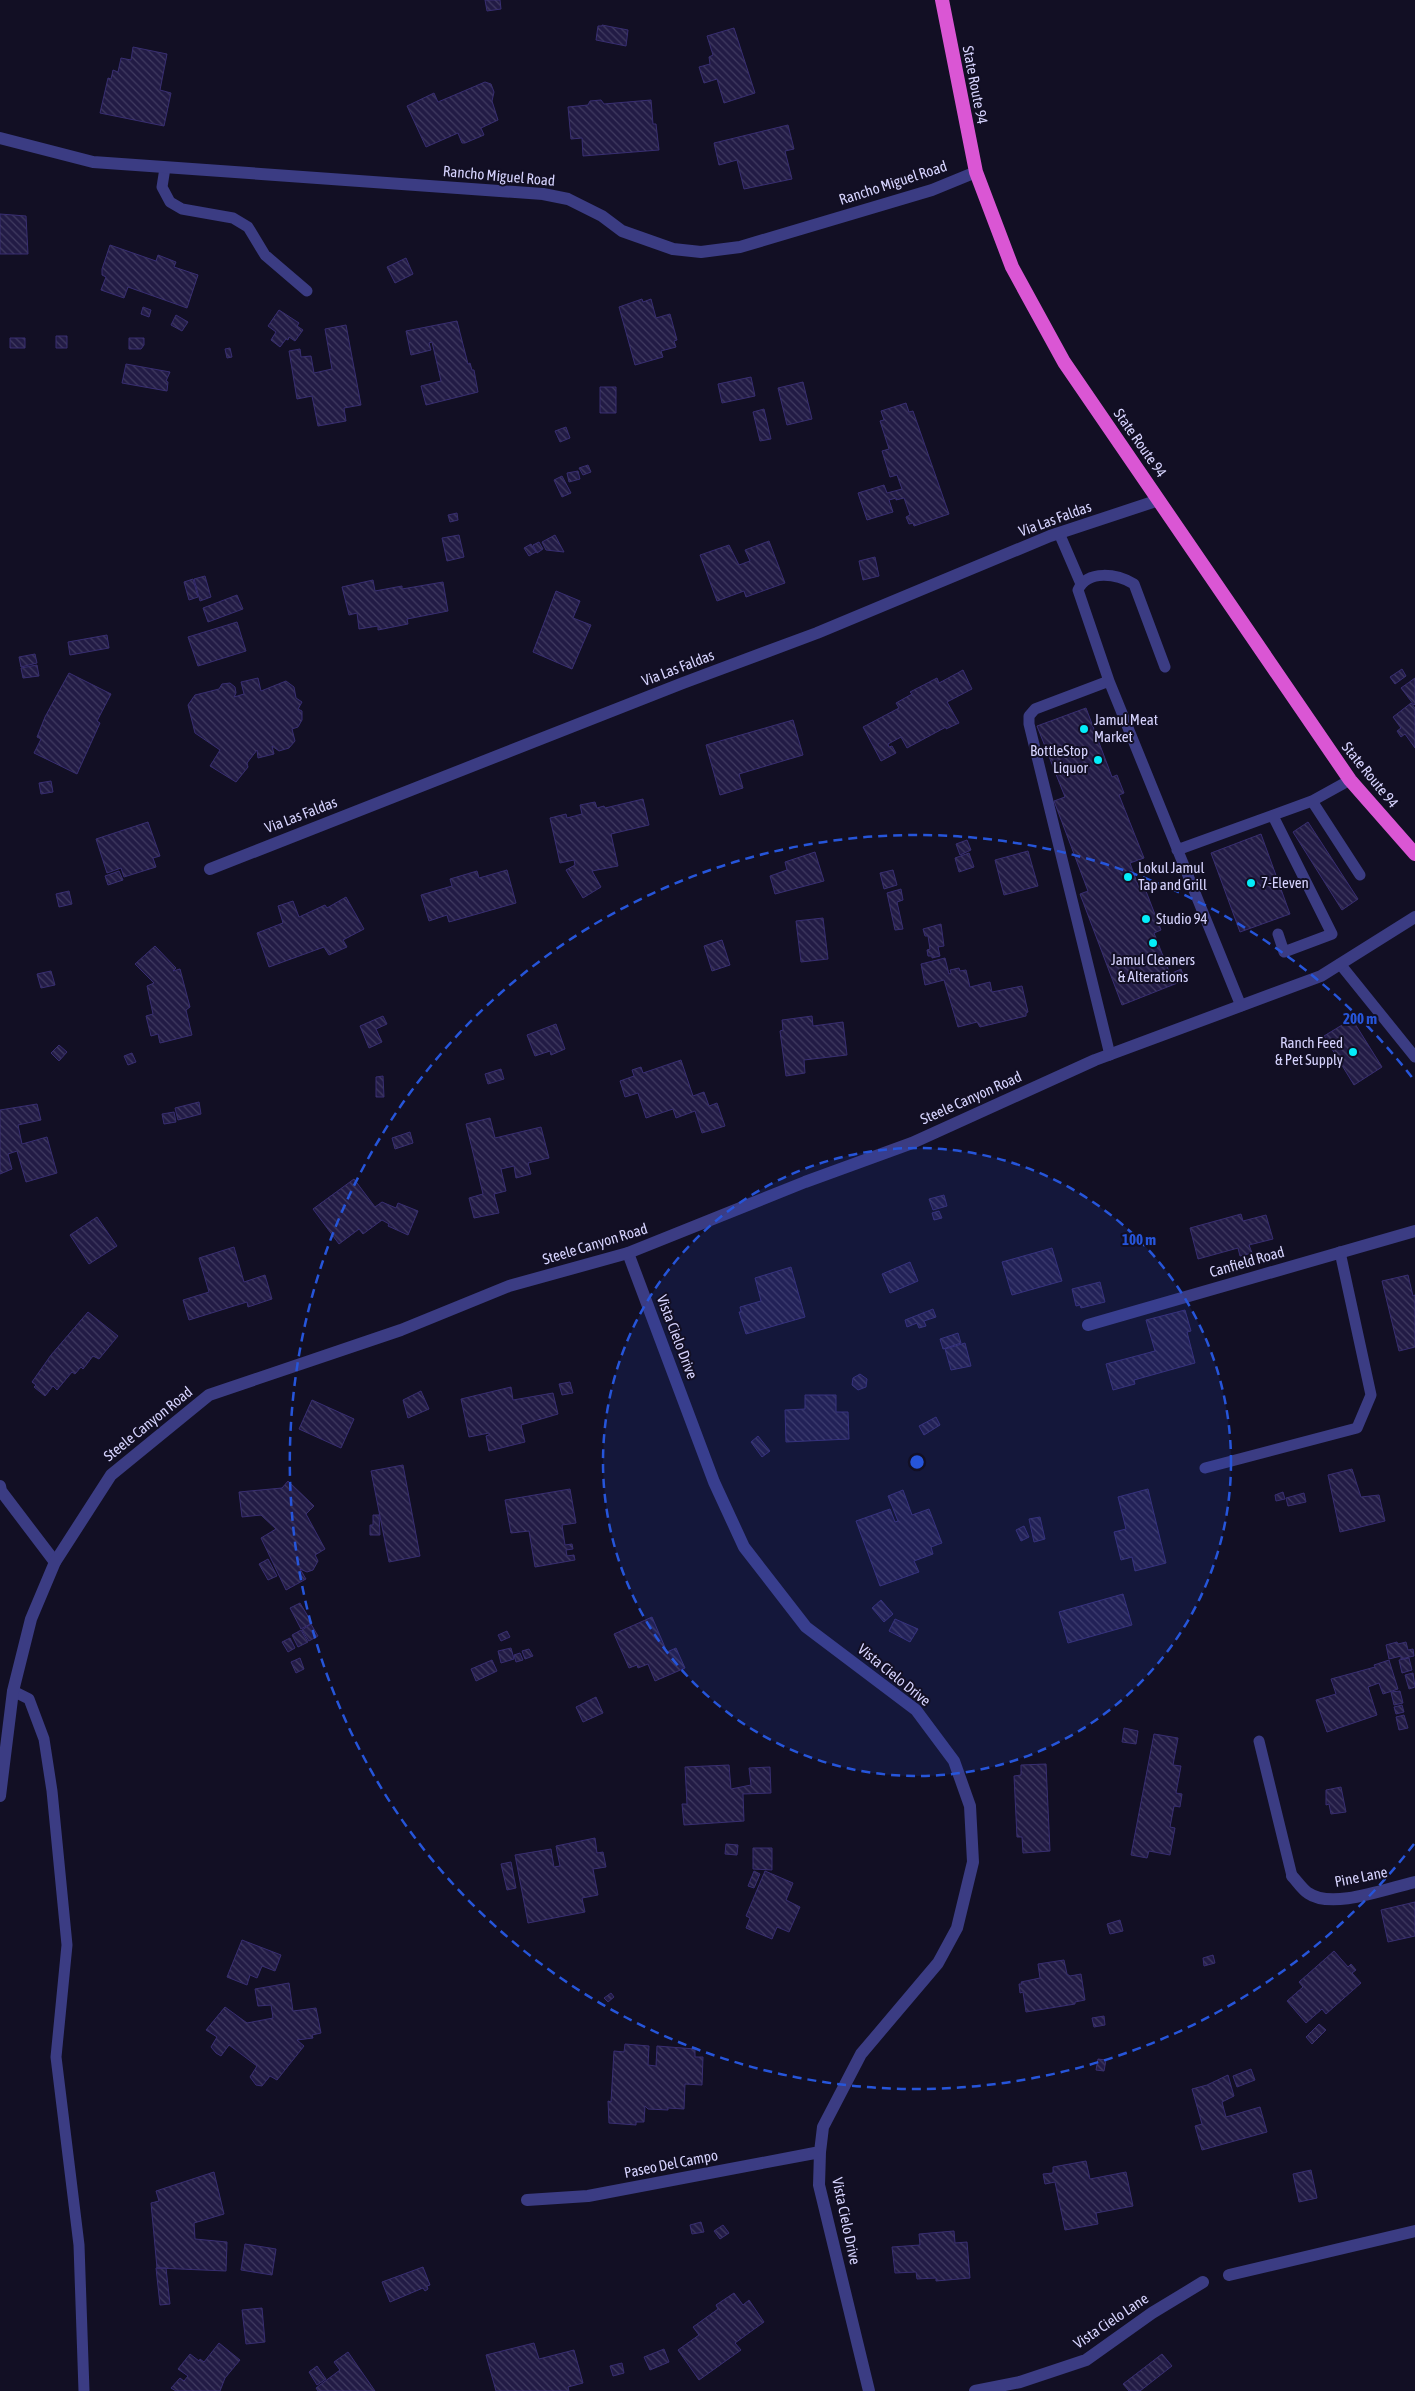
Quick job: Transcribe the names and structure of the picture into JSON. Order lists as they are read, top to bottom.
{
  "streets": {
    "highway": ["State Route 94"],
    "street": [
      "Rancho Miguel Road",
      "Via Las Faldas",
      "Steele Canyon Road",
      "Canfield Road",
      "Vista Cielo Drive",
      "Pine Lane",
      "Paseo Del Campo",
      "Vista Cielo Lane"
    ]
  },
  "crossings": [
    ["State Route 94", "Rancho Miguel Road"],
    ["State Route 94", "Via Las Faldas"],
    ["Steele Canyon Road", "Vista Cielo Drive"],
    ["Vista Cielo Drive", "Paseo Del Campo"]
  ],
  "places": [
    "Jamul Meat Market",
    "BottleStop Liquor",
    "Lokul Jamul Tap and Grill",
    "7-Eleven",
    "Studio 94",
    "Jamul Cleaners & Alterations",
    "Ranch Feed & Pet Supply"
  ],
  "rings": ["200 m", "100 m"]
}
